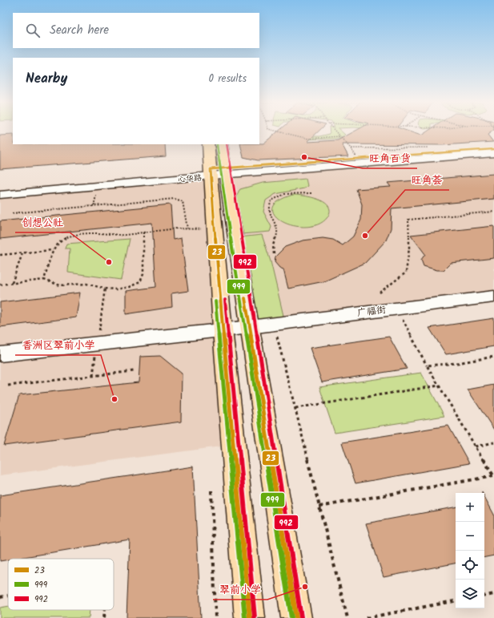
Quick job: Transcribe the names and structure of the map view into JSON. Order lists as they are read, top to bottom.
{
  "streets": {
    "street": ["心华路", "广福街"]
  },
  "places": [
    "旺角百货",
    "旺角荟",
    "创想公社",
    "香洲区翠前小学",
    "翠前小学"
  ],
  "lines": ["transit line 999", "transit line 992", "transit line 23"],
  "legend": ["23", "999", "992"],
  "page": {
    "search": "Search here",
    "heading": ["Nearby", "0 results"],
    "map_buttons": ["+", "−"]
  }
}
